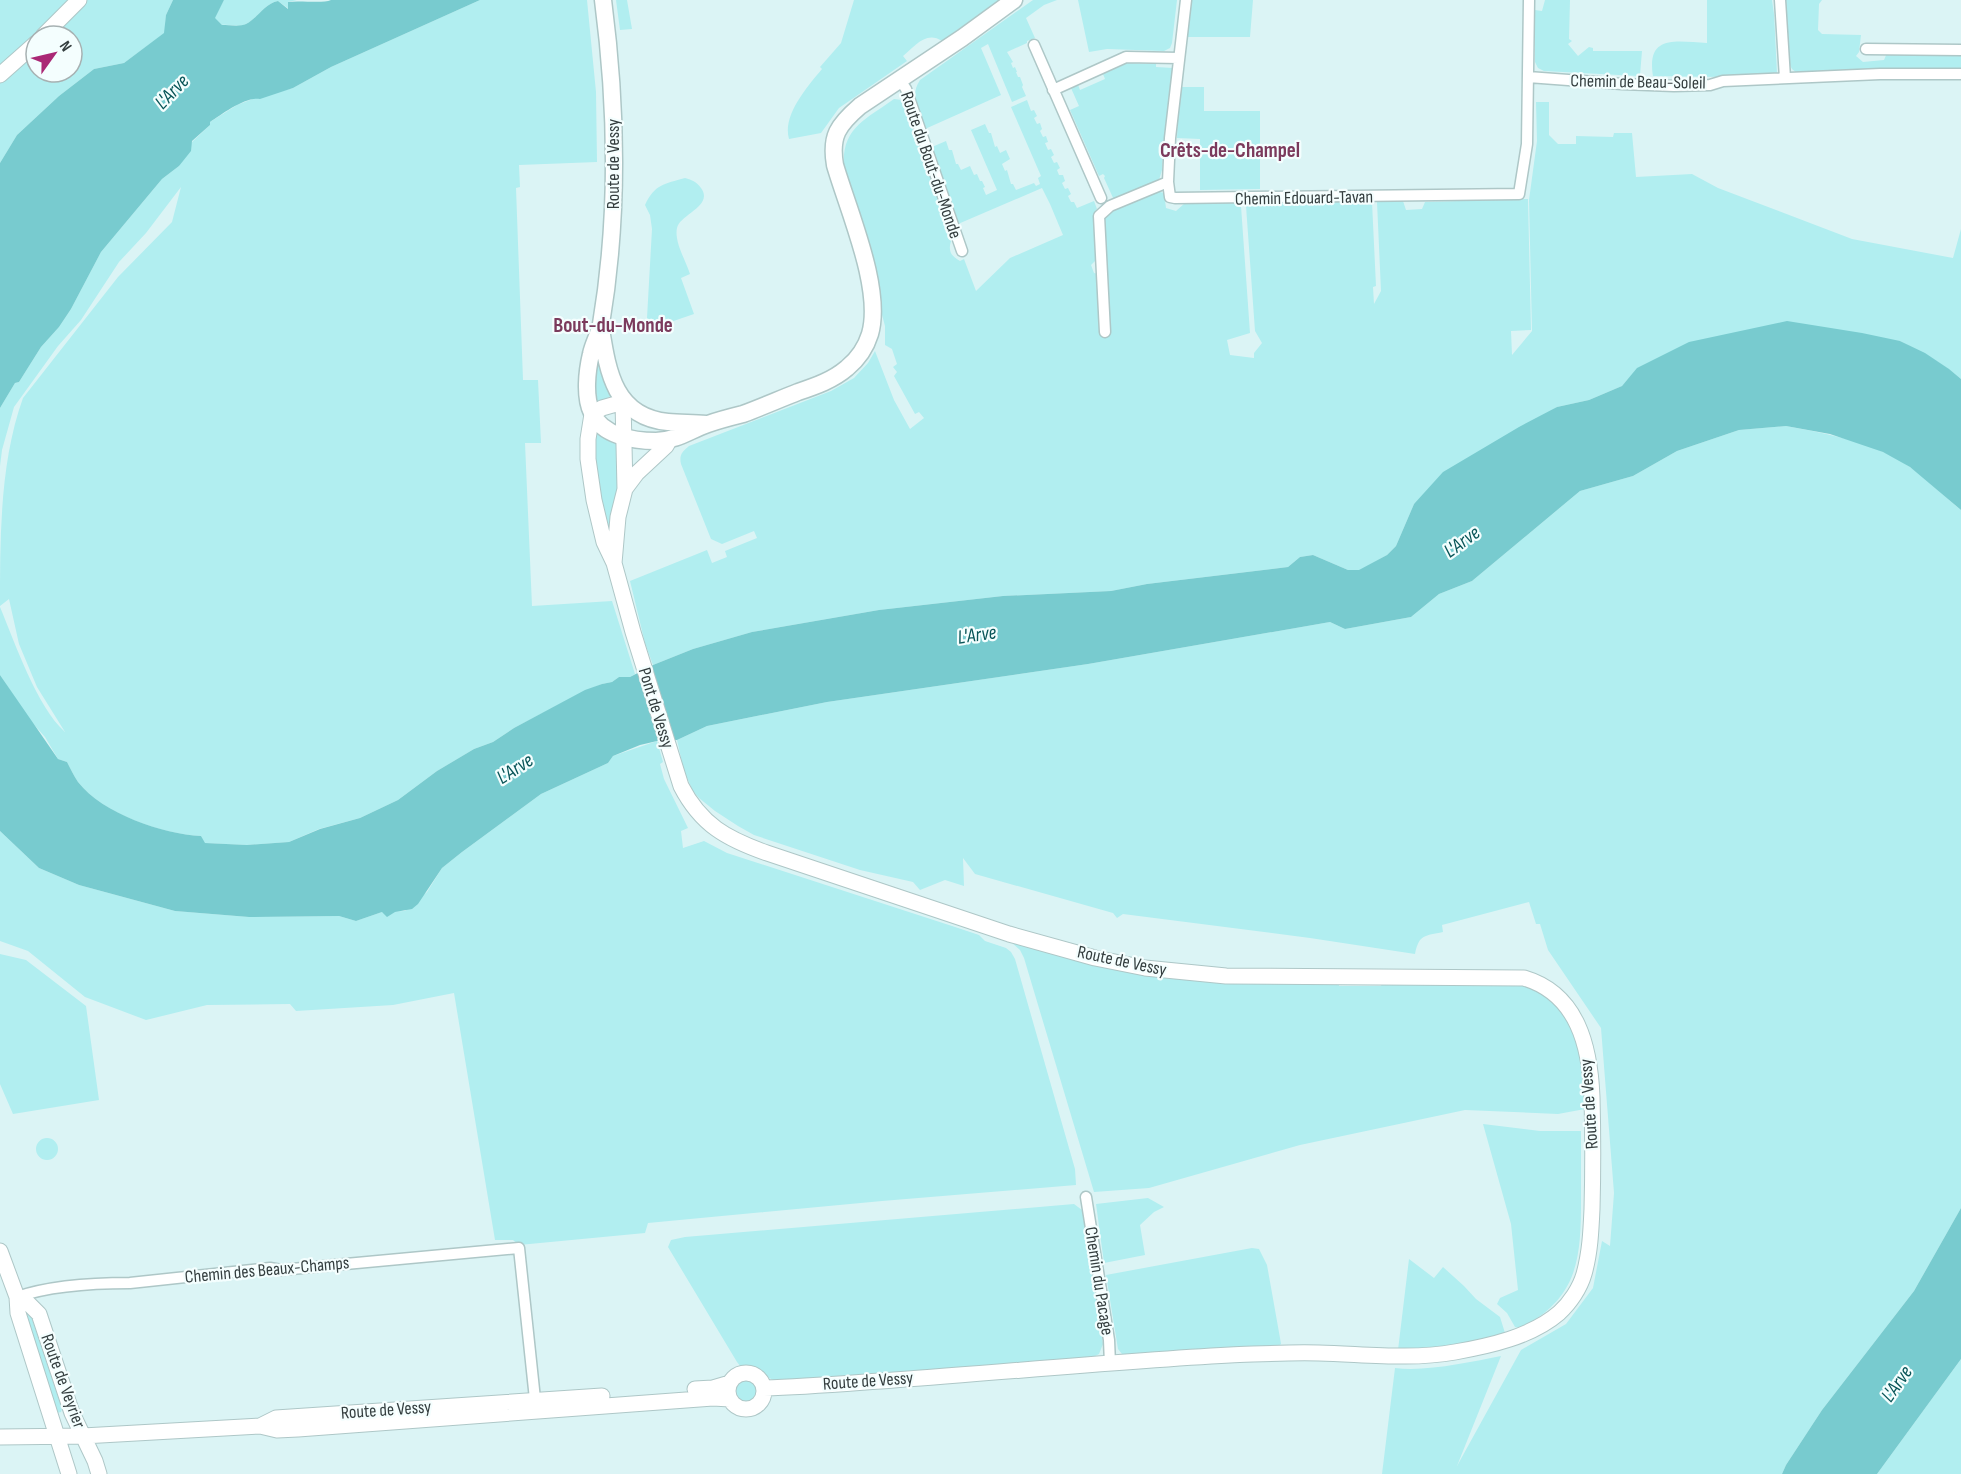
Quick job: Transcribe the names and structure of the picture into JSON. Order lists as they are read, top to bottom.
{
  "streets": {
    "main road": ["Route de Vessy", "Route du Bout-du-Monde"],
    "street": [
      "Chemin de Beau-Soleil",
      "Chemin Edouard-Tavan",
      "Pont de Vessy",
      "Chemin des Beaux-Champs",
      "Chemin du Pacage",
      "Route de Veyrier"
    ]
  },
  "crossings": [
    ["Chemin de Beau-Soleil", "Chemin Edouard-Tavan"],
    ["Route de Vessy", "Route du Bout-du-Monde"],
    ["Route de Vessy", "Pont de Vessy"],
    ["Route de Vessy", "Chemin des Beaux-Champs"],
    ["Route de Vessy", "Chemin du Pacage"],
    ["Route de Vessy", "Route de Veyrier"],
    ["Chemin des Beaux-Champs", "Route de Veyrier"]
  ],
  "districts": ["Crêts-de-Champel", "Bout-du-Monde"],
  "water": ["L'Arve"],
  "north": "top right"
}
